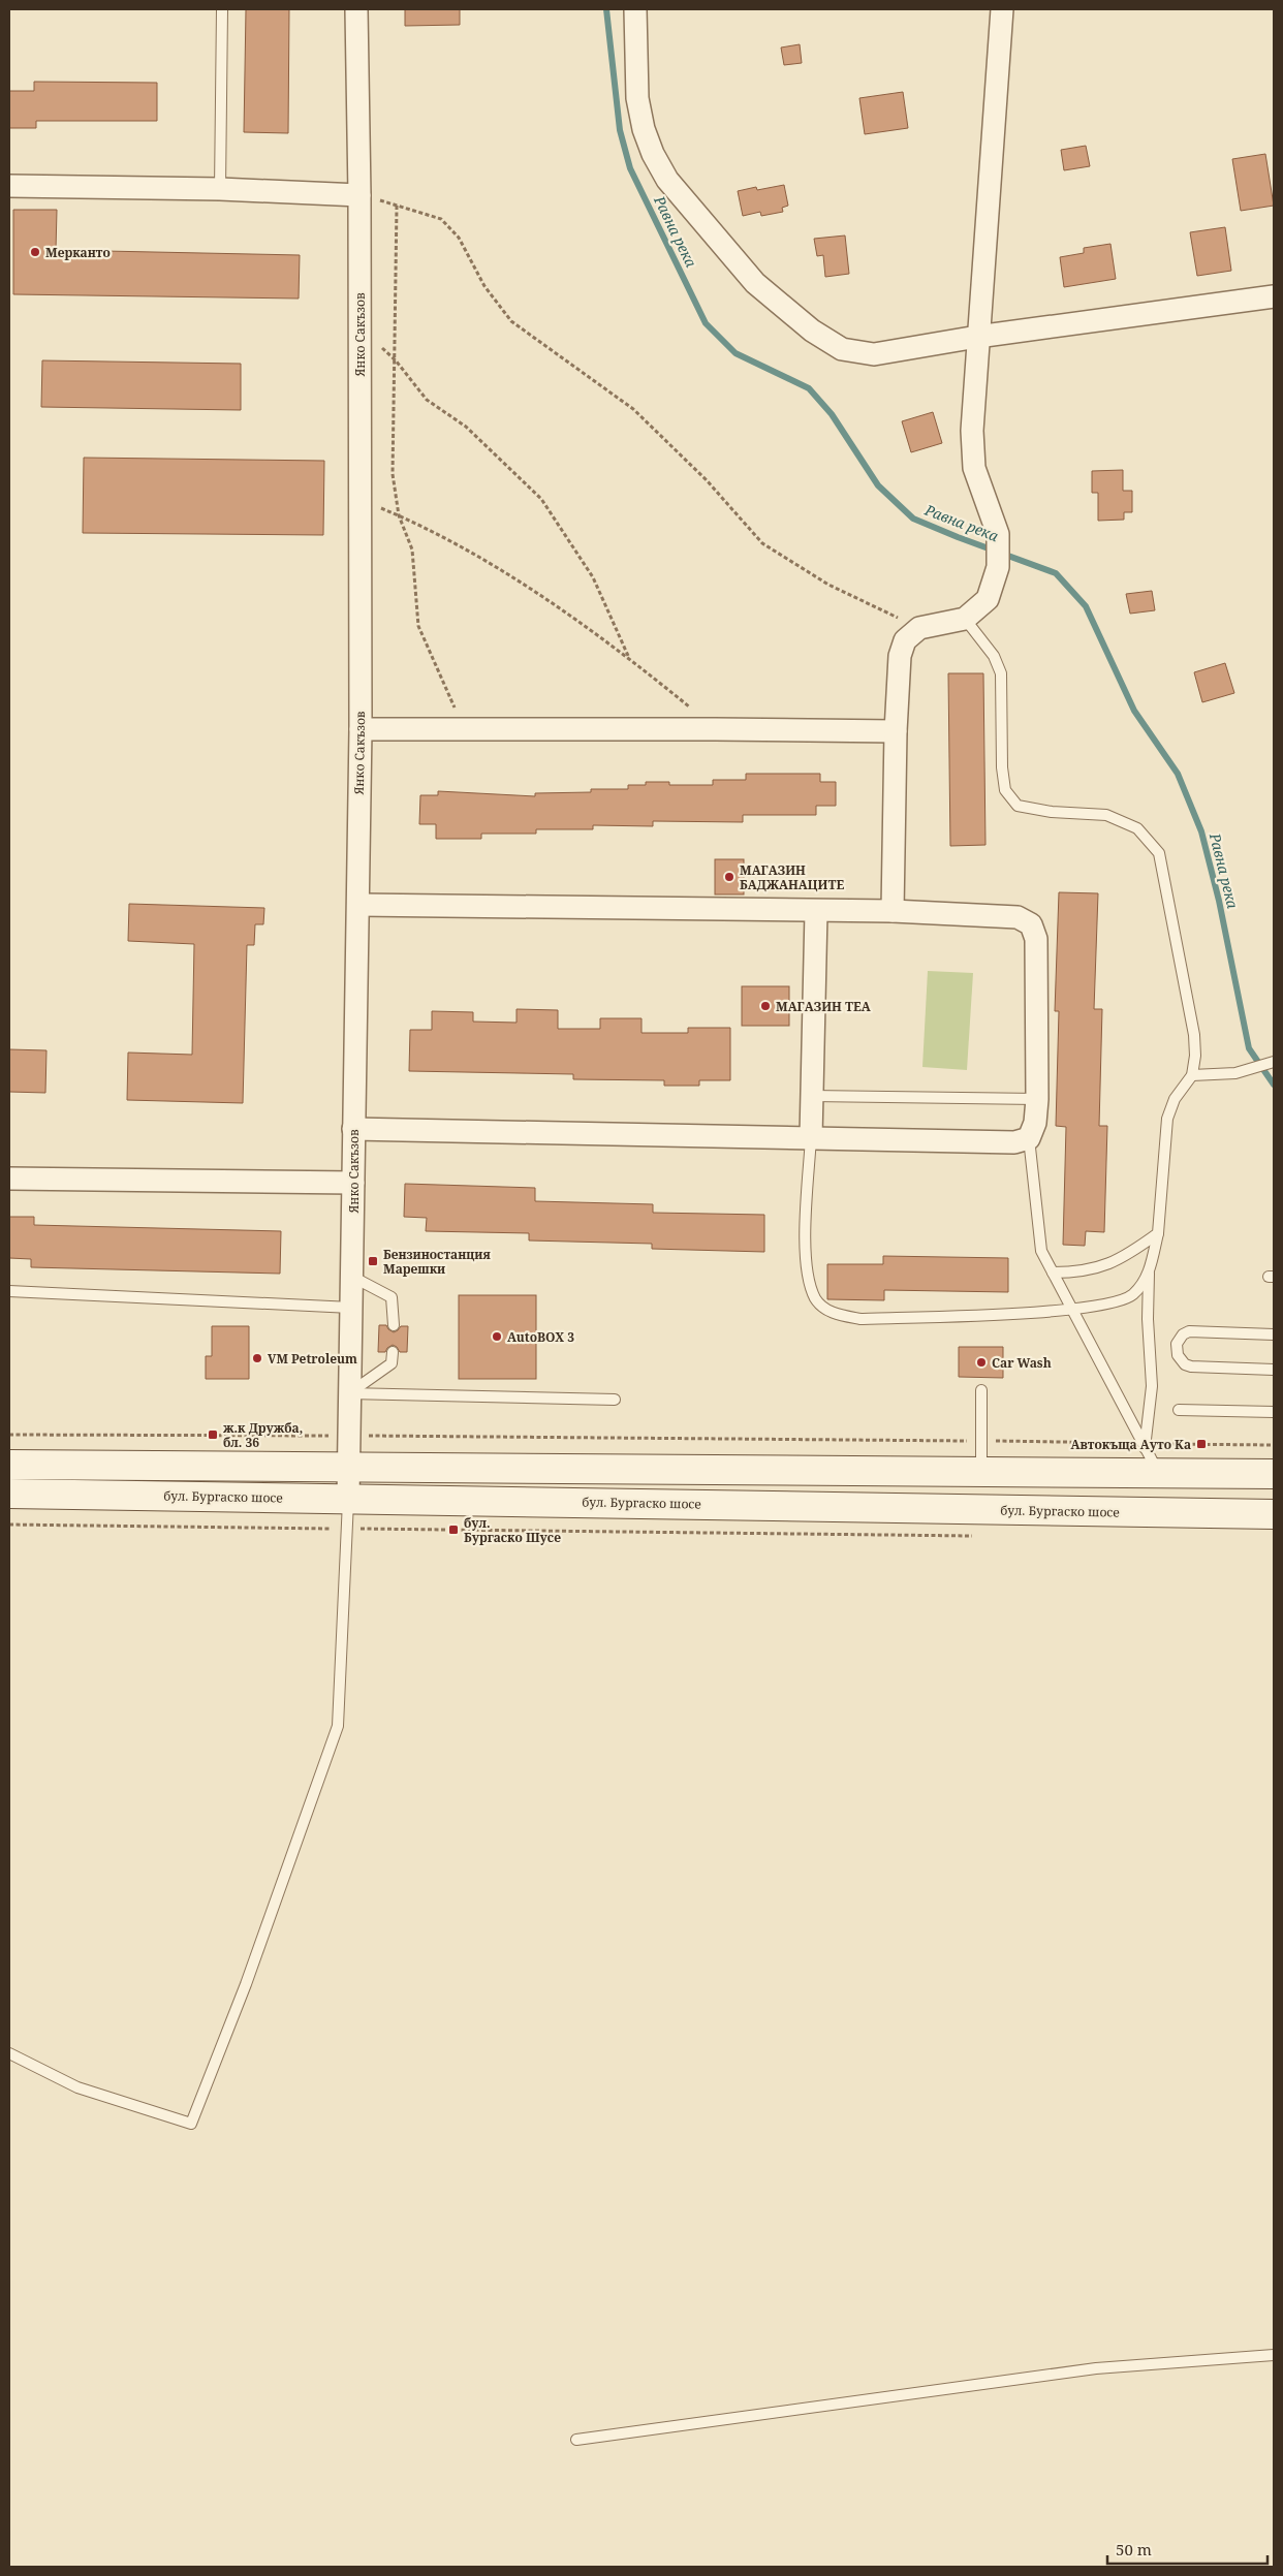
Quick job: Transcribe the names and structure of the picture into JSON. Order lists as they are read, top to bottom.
{
  "streets": {
    "main road": ["бул. Бургаско шосе"],
    "street": ["Янко Сакъзов"]
  },
  "crossings": [
    ["Янко Сакъзов", "бул. Бургаско шосе"]
  ],
  "water": ["Равна река"],
  "places": {
    "other": [
      "Мерканто",
      "МАГАЗИН БАДЖАНАЦИТЕ",
      "МАГАЗИН ТЕА",
      "AutoBOX 3",
      "VM Petroleum",
      "Car Wash"
    ],
    "transit": [
      "Бензиностанция Марешки",
      "ж.к Дружба, бл. 36",
      "Автокъща Ауто Ка",
      "бул. Бургаско Шусе"
    ]
  },
  "scale_bar": "50 m"
}
